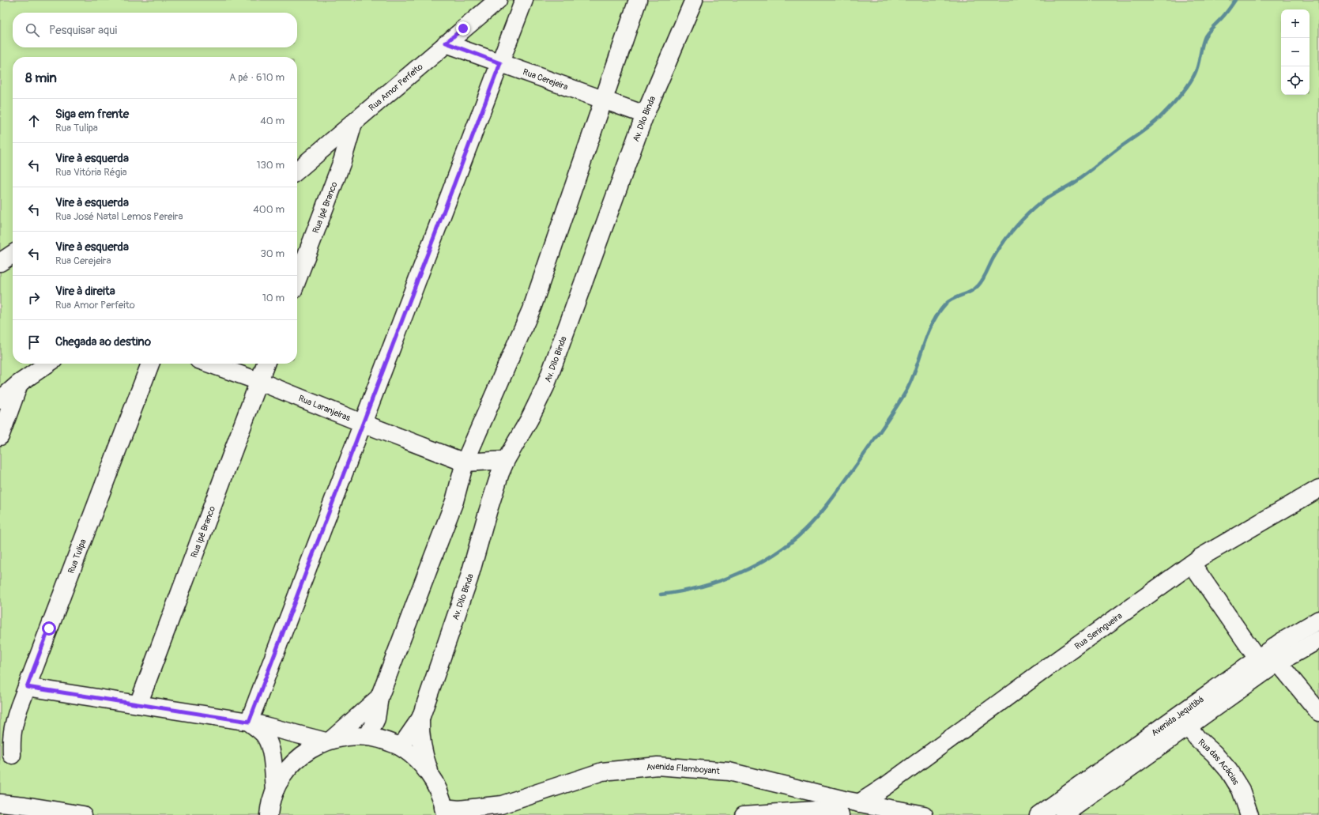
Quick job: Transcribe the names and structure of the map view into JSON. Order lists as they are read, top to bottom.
{
  "streets": {
    "street": [
      "Rua Cerejeira",
      "Rua Amor Perfeito",
      "Av. Dilo Binda",
      "Rua Ipê Branco",
      "Rua Laranjeiras",
      "Rua Tulipa",
      "Rua Seringueira",
      "Avenida Jequitibá",
      "Rua das Acácias",
      "Avenida Flamboyant"
    ]
  },
  "crossings": [
    ["Rua Cerejeira", "Rua Amor Perfeito"],
    ["Rua Cerejeira", "Av. Dilo Binda"],
    ["Rua Amor Perfeito", "Rua Ipê Branco"],
    ["Av. Dilo Binda", "Rua Laranjeiras"],
    ["Rua Ipê Branco", "Rua Laranjeiras"],
    ["Rua Seringueira", "Avenida Flamboyant"],
    ["Avenida Jequitibá", "Rua das Acácias"]
  ],
  "page": {
    "map_buttons": ["+", "−"],
    "search": "Pesquisar aqui",
    "heading": ["8 min", "A pé · 610 m"],
    "list": [
      ["Siga em frente", "Rua Tulipa", "40 m"],
      ["Vire à esquerda", "Rua Vitória Régia", "130 m"],
      ["Vire à esquerda", "Rua José Natal Lemos Pereira", "400 m"],
      ["Vire à esquerda", "Rua Cerejeira", "30 m"],
      ["Vire à direita", "Rua Amor Perfeito", "10 m"],
      "Chegada ao destino"
    ]
  }
}
